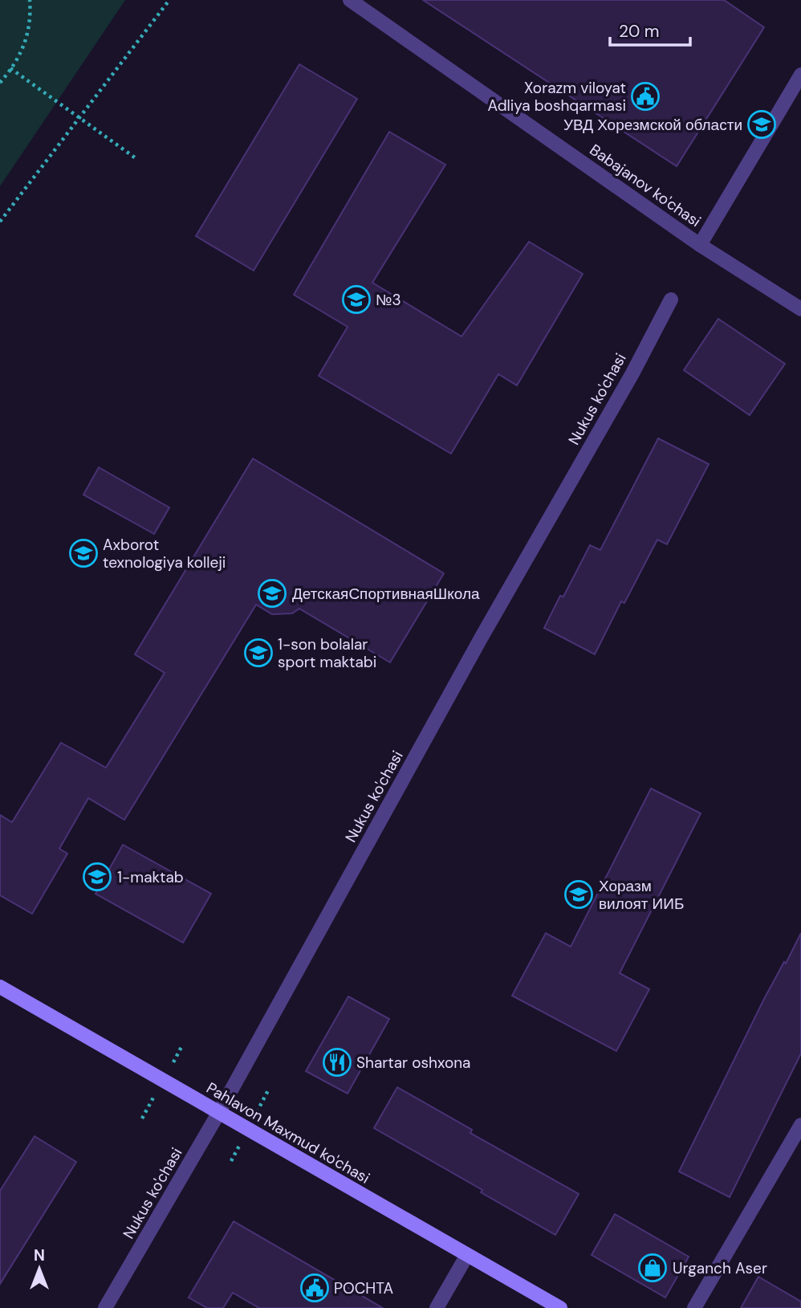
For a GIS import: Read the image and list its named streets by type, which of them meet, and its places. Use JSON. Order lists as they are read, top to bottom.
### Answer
{
  "streets": {
    "main road": ["Pahlavon Maxmud ko'chasi"],
    "street": ["Babajanov ko'chasi", "Nukus ko'chasi"]
  },
  "crossings": [
    ["Nukus ko'chasi", "Pahlavon Maxmud ko'chasi"]
  ],
  "places": {
    "public building": ["Xorazm viloyat Adliya boshqarmasi", "POCHTA"],
    "school or university": [
      "УВД Хорезмской области",
      "№3",
      "Axborot texnologiya kolleji",
      "ДетскаяСпортивнаяШкола",
      "1-son bolalar sport maktabi",
      "1-maktab",
      "Хоразм вилоят ИИБ"
    ],
    "restaurant": ["Shartar oshxona"],
    "shop": ["Urganch Aser"]
  },
  "scale_bar": "20 m",
  "north": "top"
}
